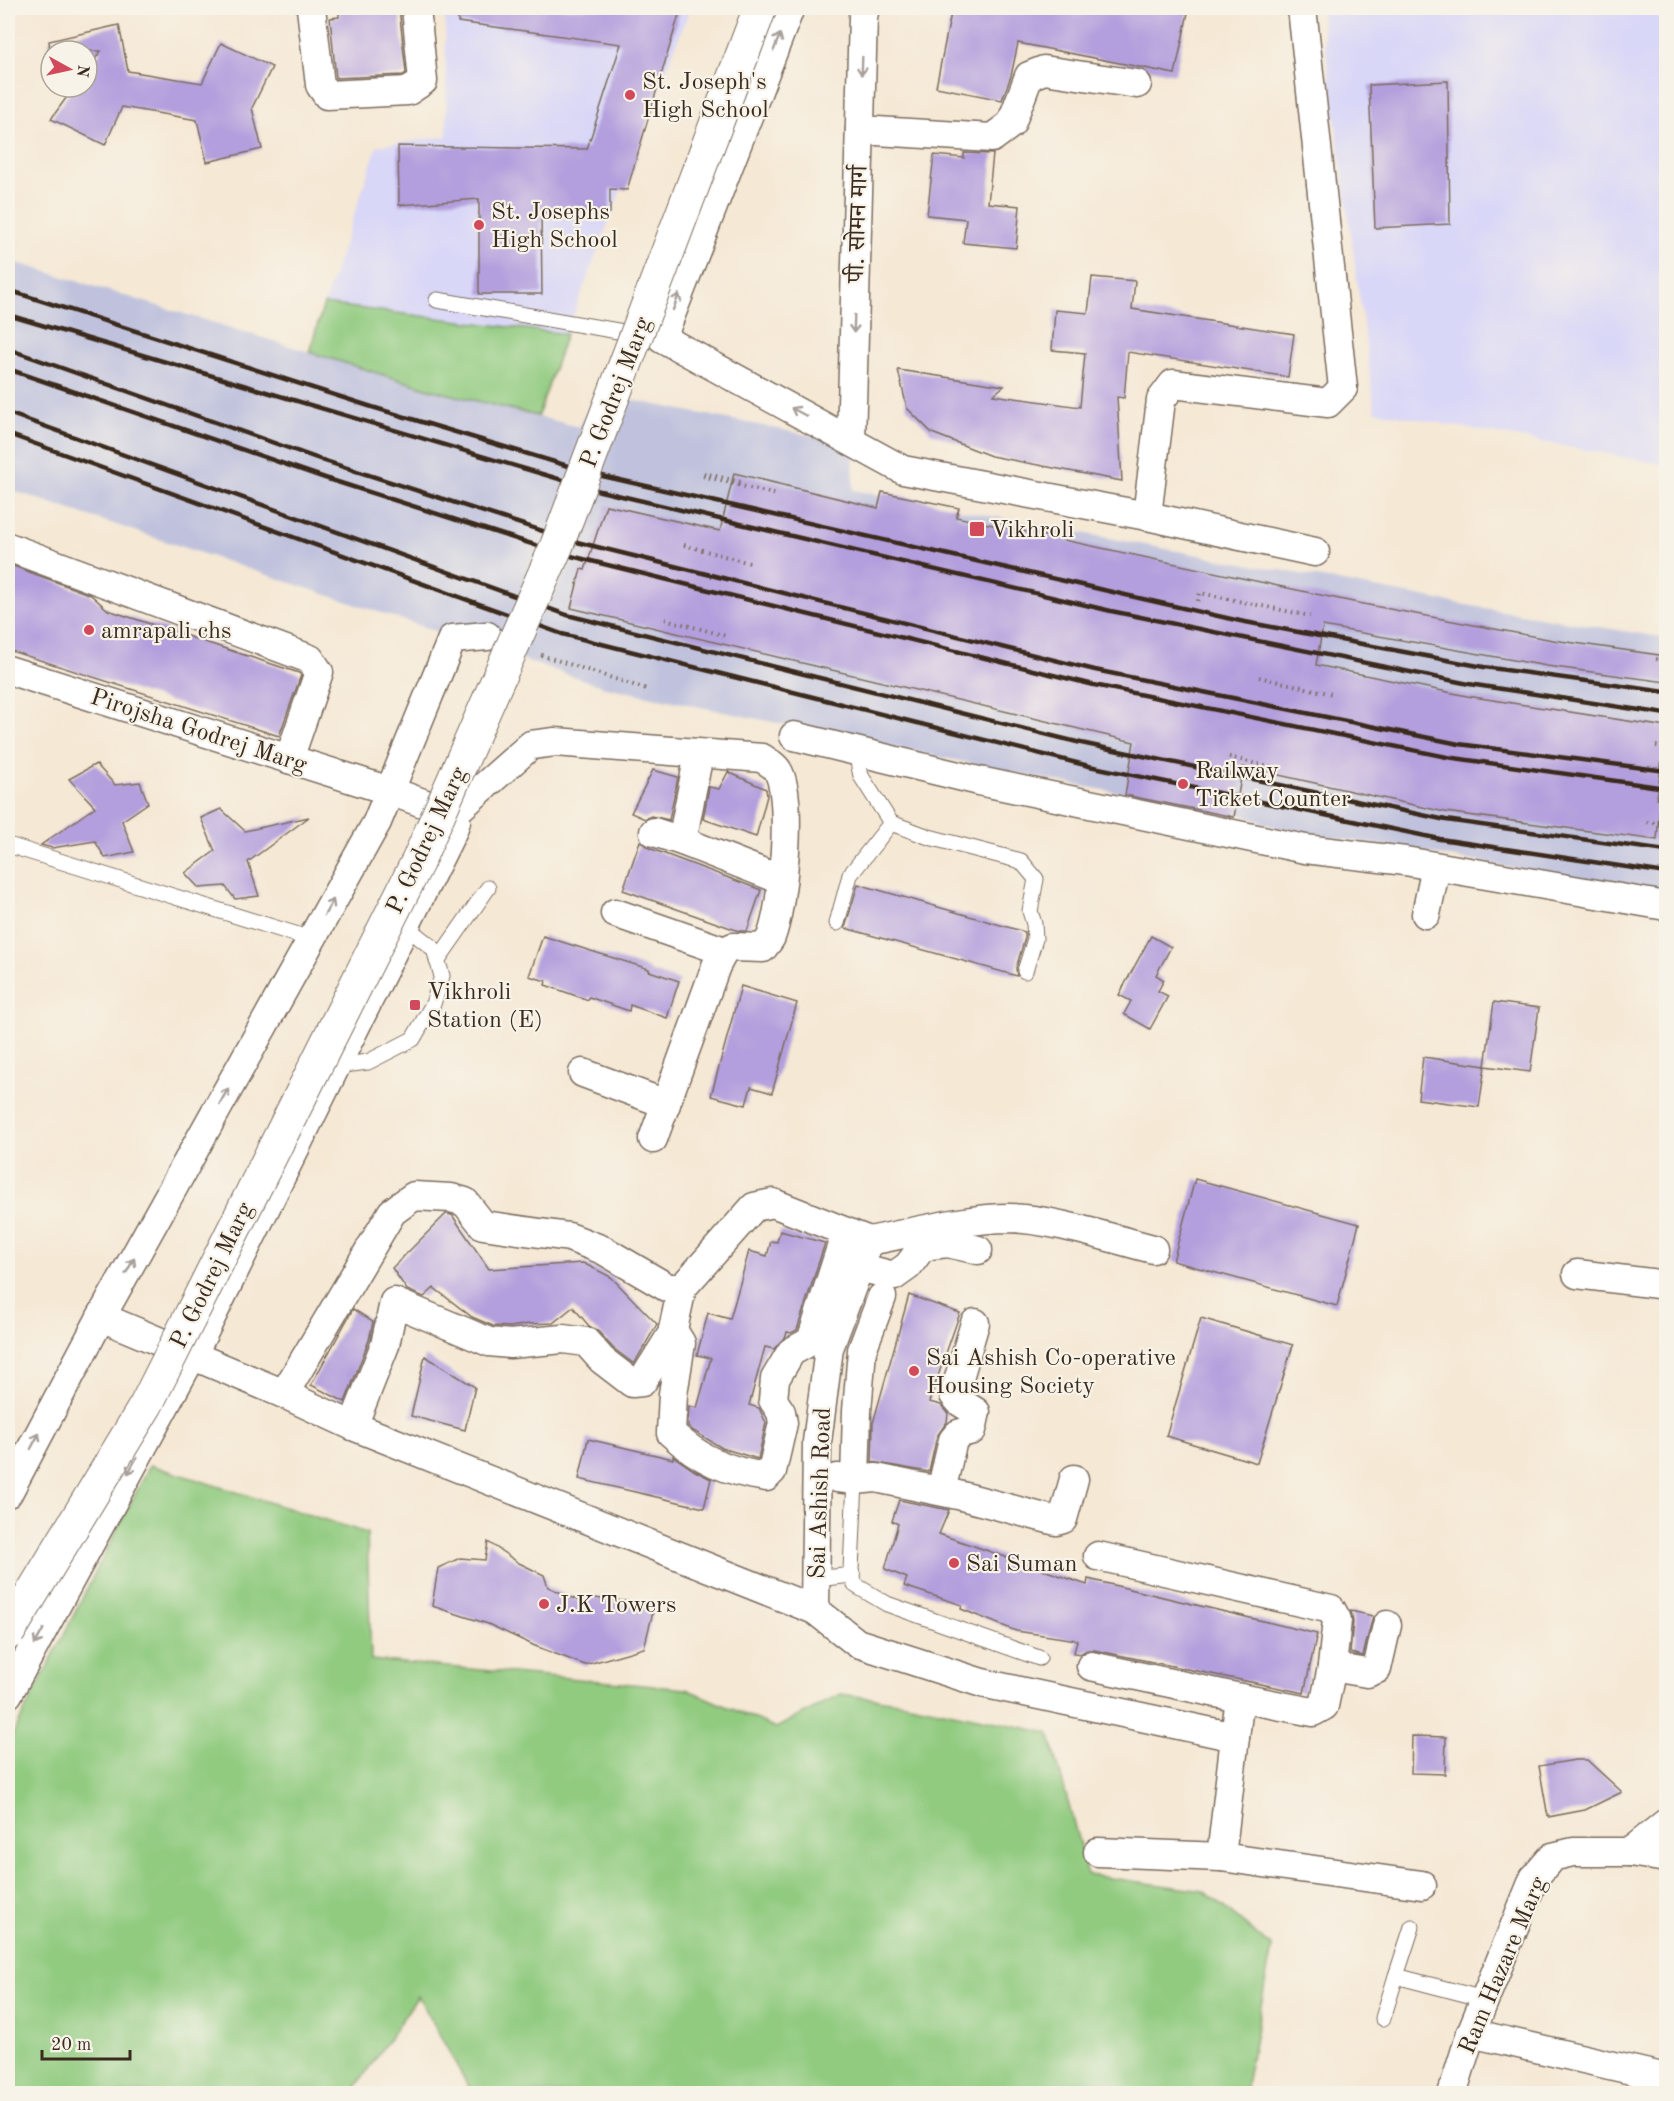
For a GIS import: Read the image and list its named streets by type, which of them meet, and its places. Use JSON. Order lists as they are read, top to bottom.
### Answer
{
  "streets": {
    "street": [
      "पी. सोमन मार्ग",
      "P. Godrej Marg",
      "Pirojsha Godrej Marg",
      "Sai Ashish Road",
      "Ram Hazare Marg"
    ]
  },
  "places": {
    "other": [
      "St. Joseph's High School",
      "St. Josephs High School",
      "amrapali chs",
      "Railway Ticket Counter",
      "Sai Ashish Co-operative Housing Society",
      "Sai Suman",
      "J.K Towers"
    ],
    "transit": ["Vikhroli", "Vikhroli Station (E)"]
  },
  "scale_bar": "20 m",
  "north": "right"
}
